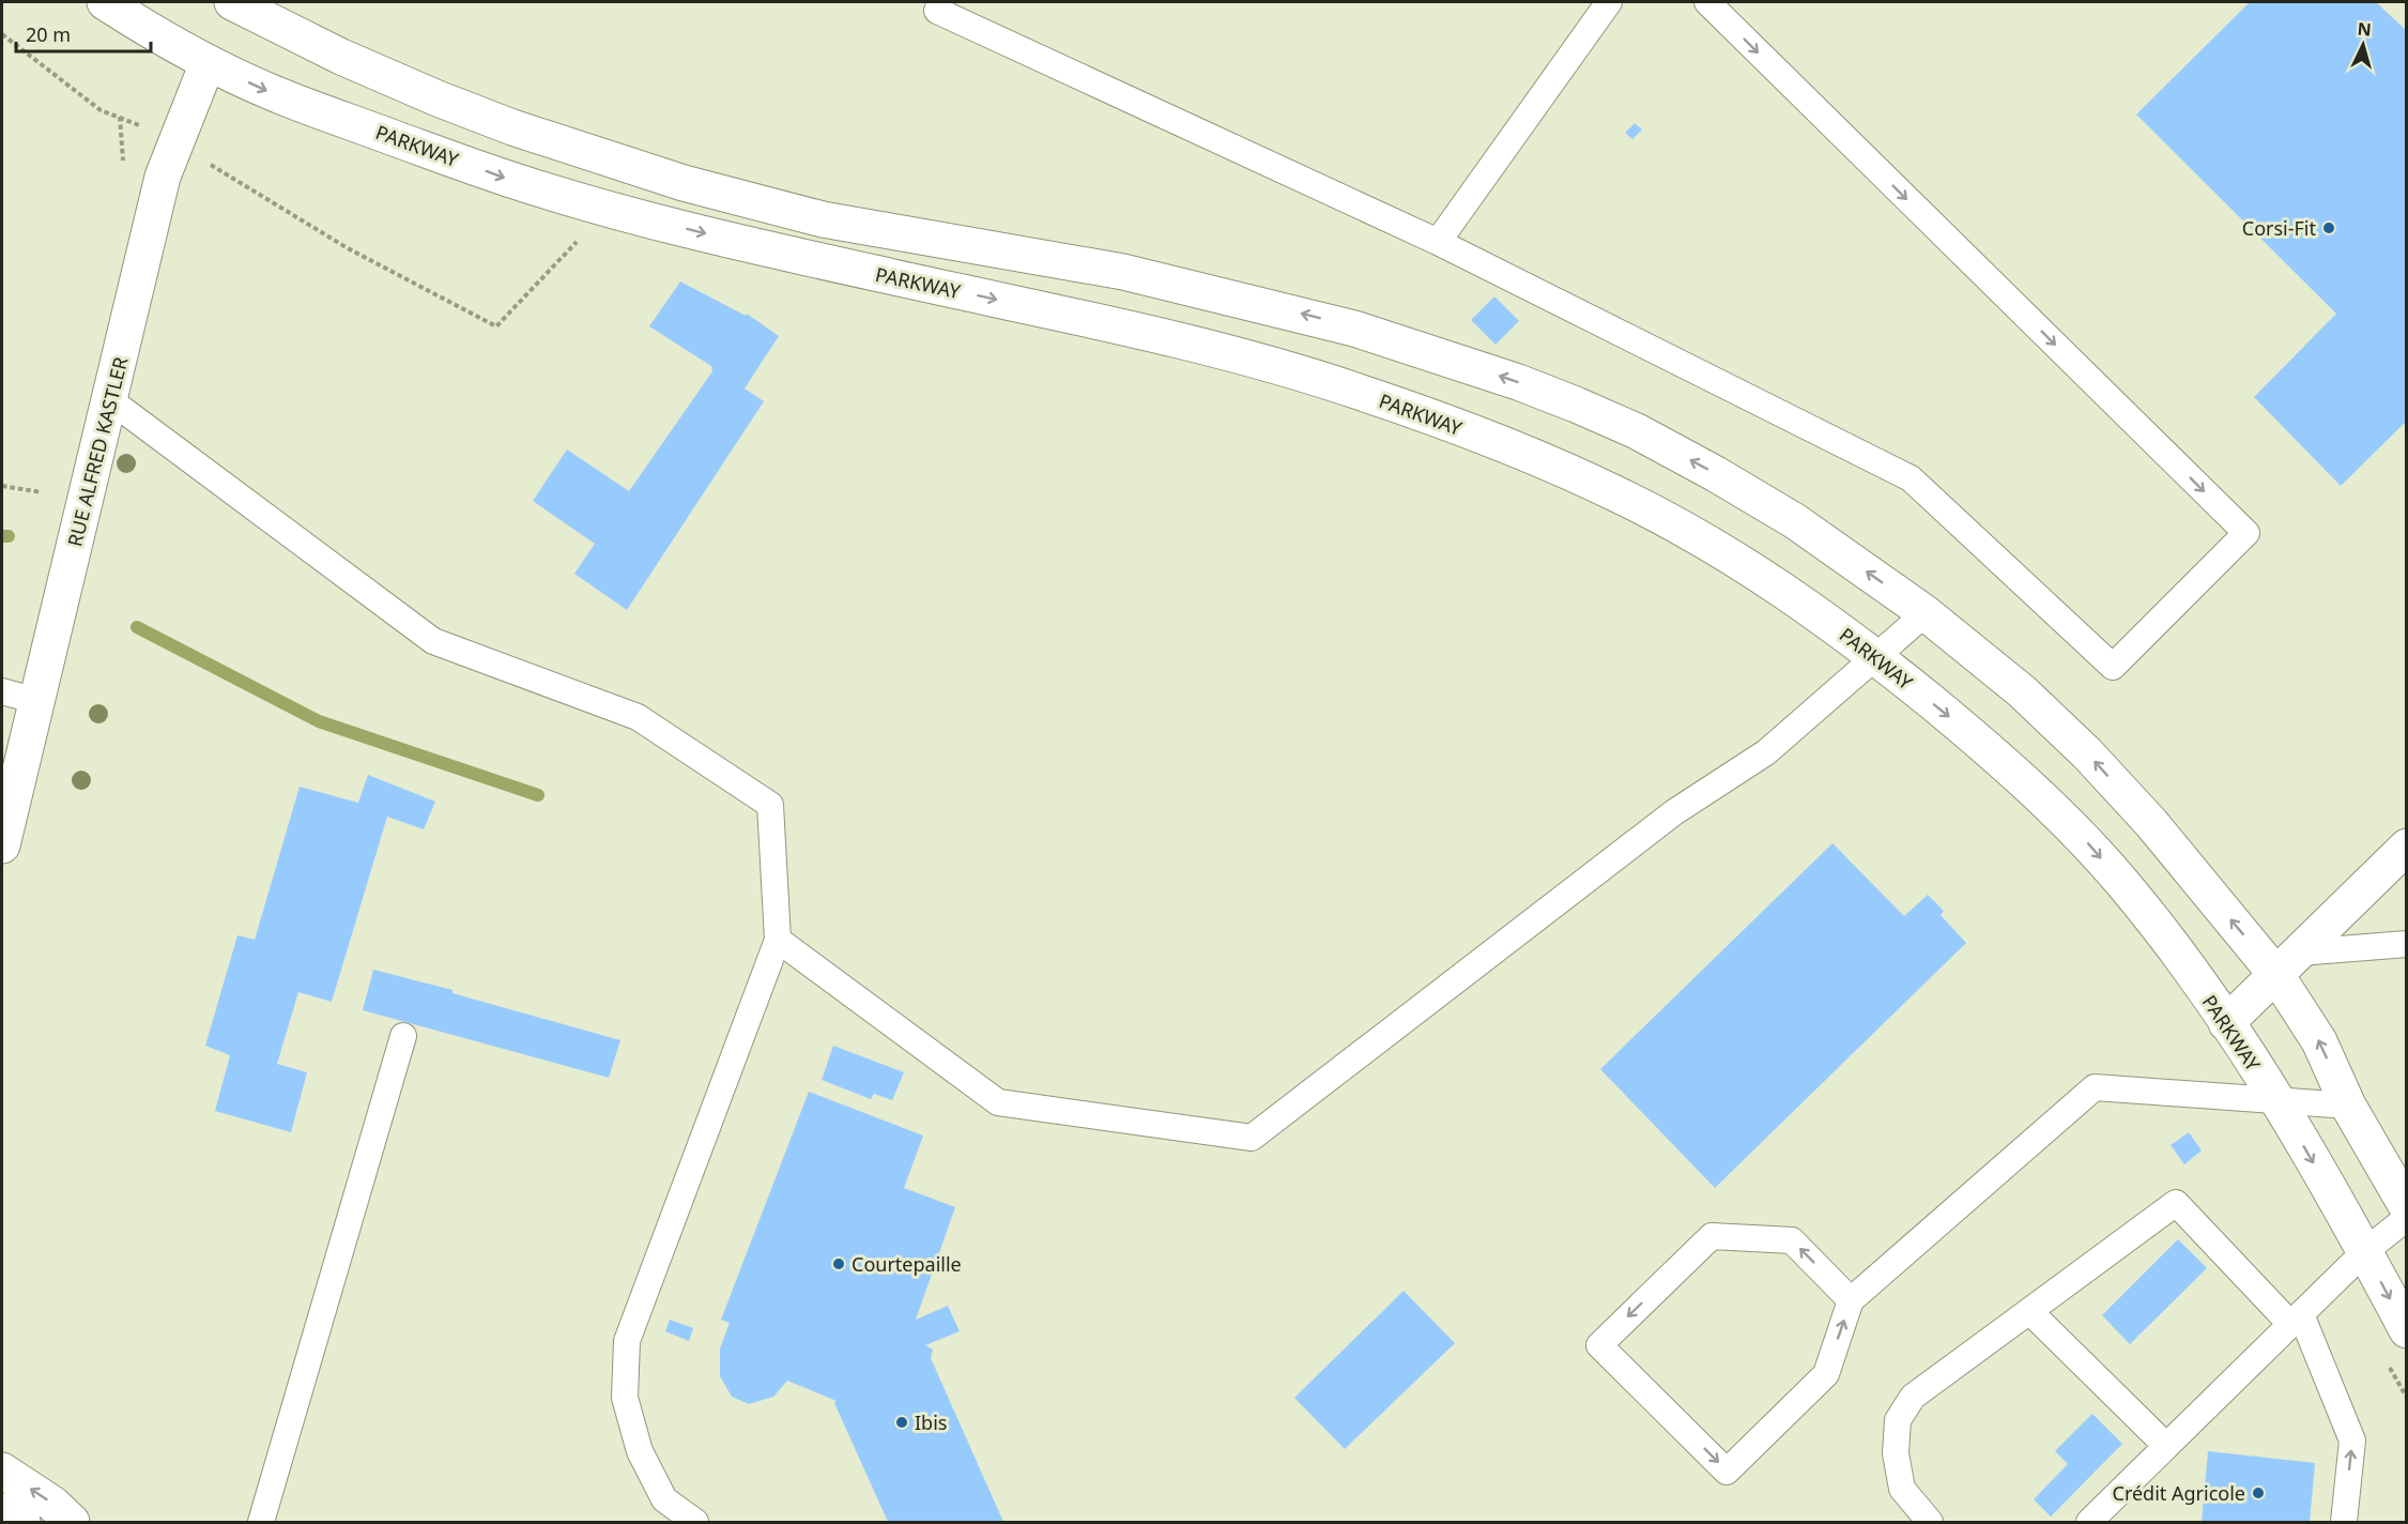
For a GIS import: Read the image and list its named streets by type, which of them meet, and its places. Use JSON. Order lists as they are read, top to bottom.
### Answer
{
  "streets": {
    "street": ["PARKWAY", "RUE ALFRED KASTLER"]
  },
  "crossings": [
    ["PARKWAY", "RUE ALFRED KASTLER"]
  ],
  "places": [
    "Corsi-Fit",
    "Courtepaille",
    "Ibis",
    "Crédit Agricole"
  ],
  "scale_bar": "20 m",
  "north": "top"
}
